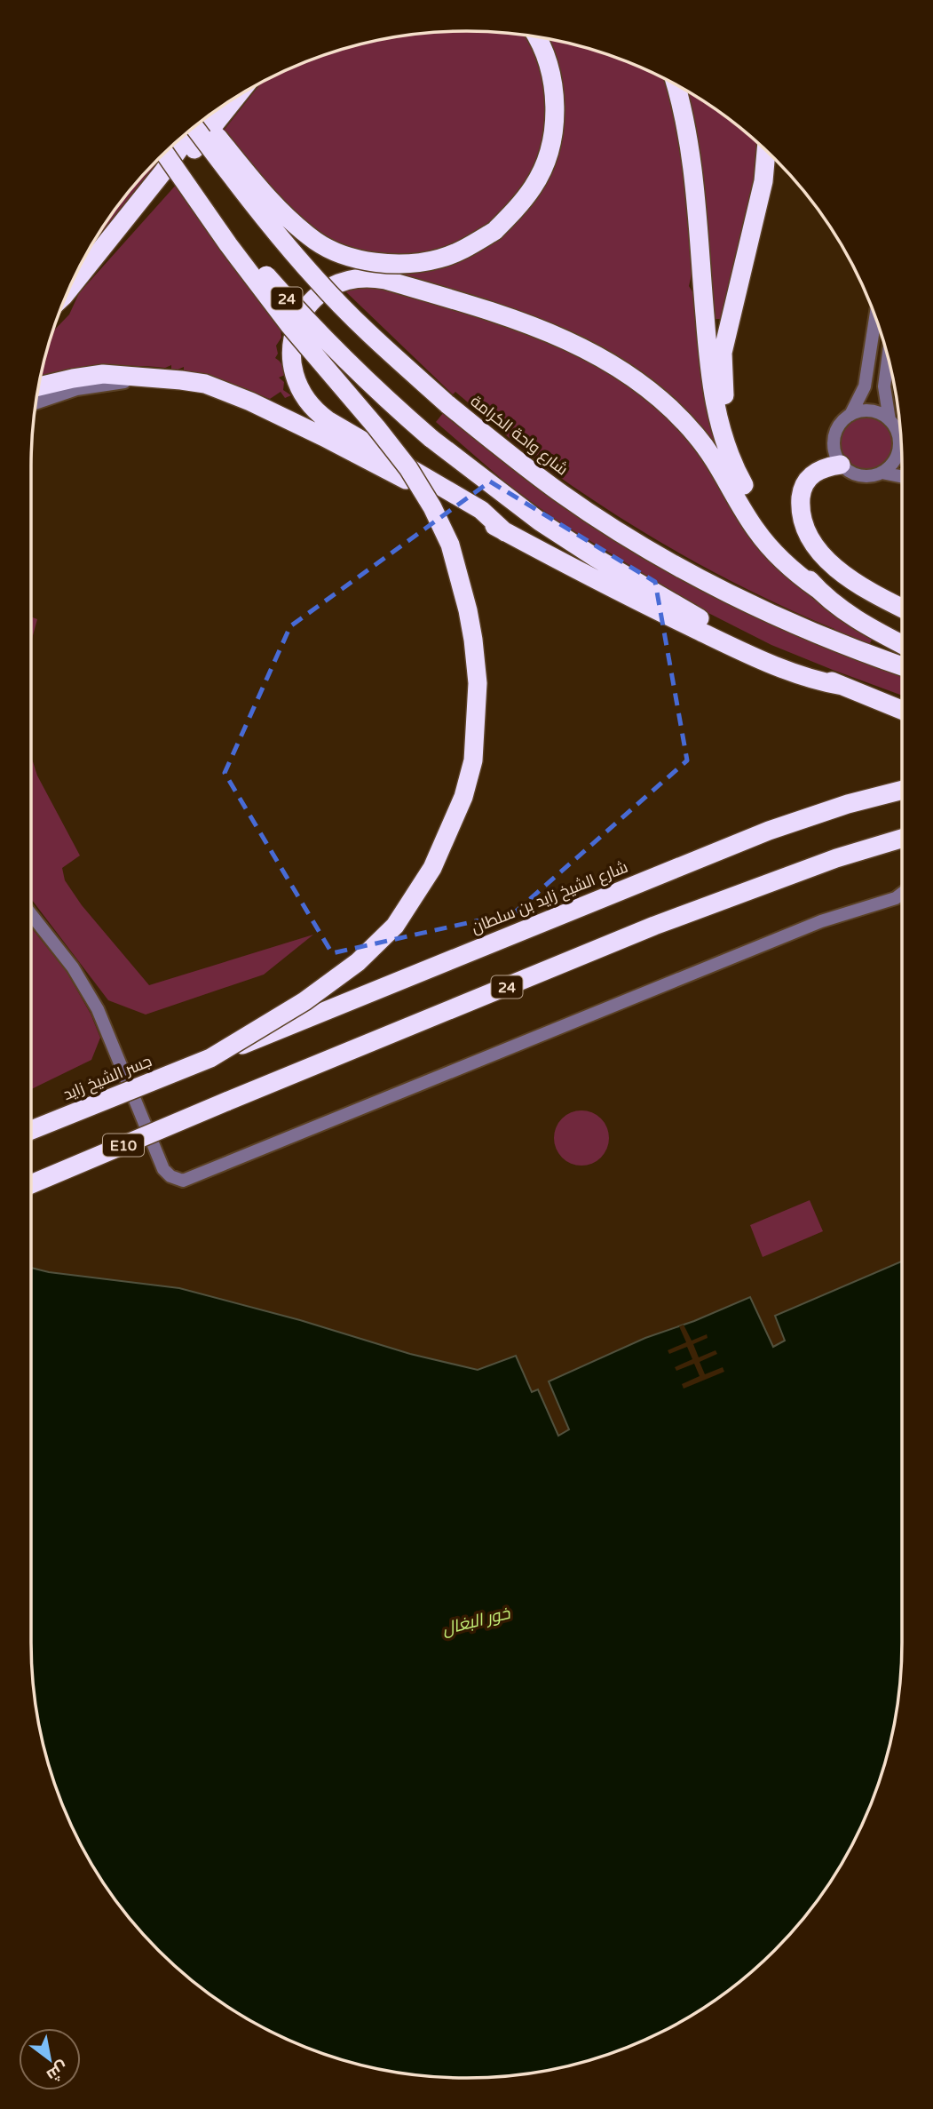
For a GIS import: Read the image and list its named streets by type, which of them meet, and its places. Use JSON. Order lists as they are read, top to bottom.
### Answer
{
  "streets": {
    "highway": [
      "24",
      "شارع واحة الكرامة",
      "شارع الشيخ زايد بن سلطان",
      "جسر الشيخ زايد",
      "E10"
    ]
  },
  "crossings": [
    ["24", "E10"],
    ["شارع الشيخ زايد بن سلطان", "جسر الشيخ زايد"]
  ],
  "water": ["خور البغال"],
  "north": "bottom right"
}
